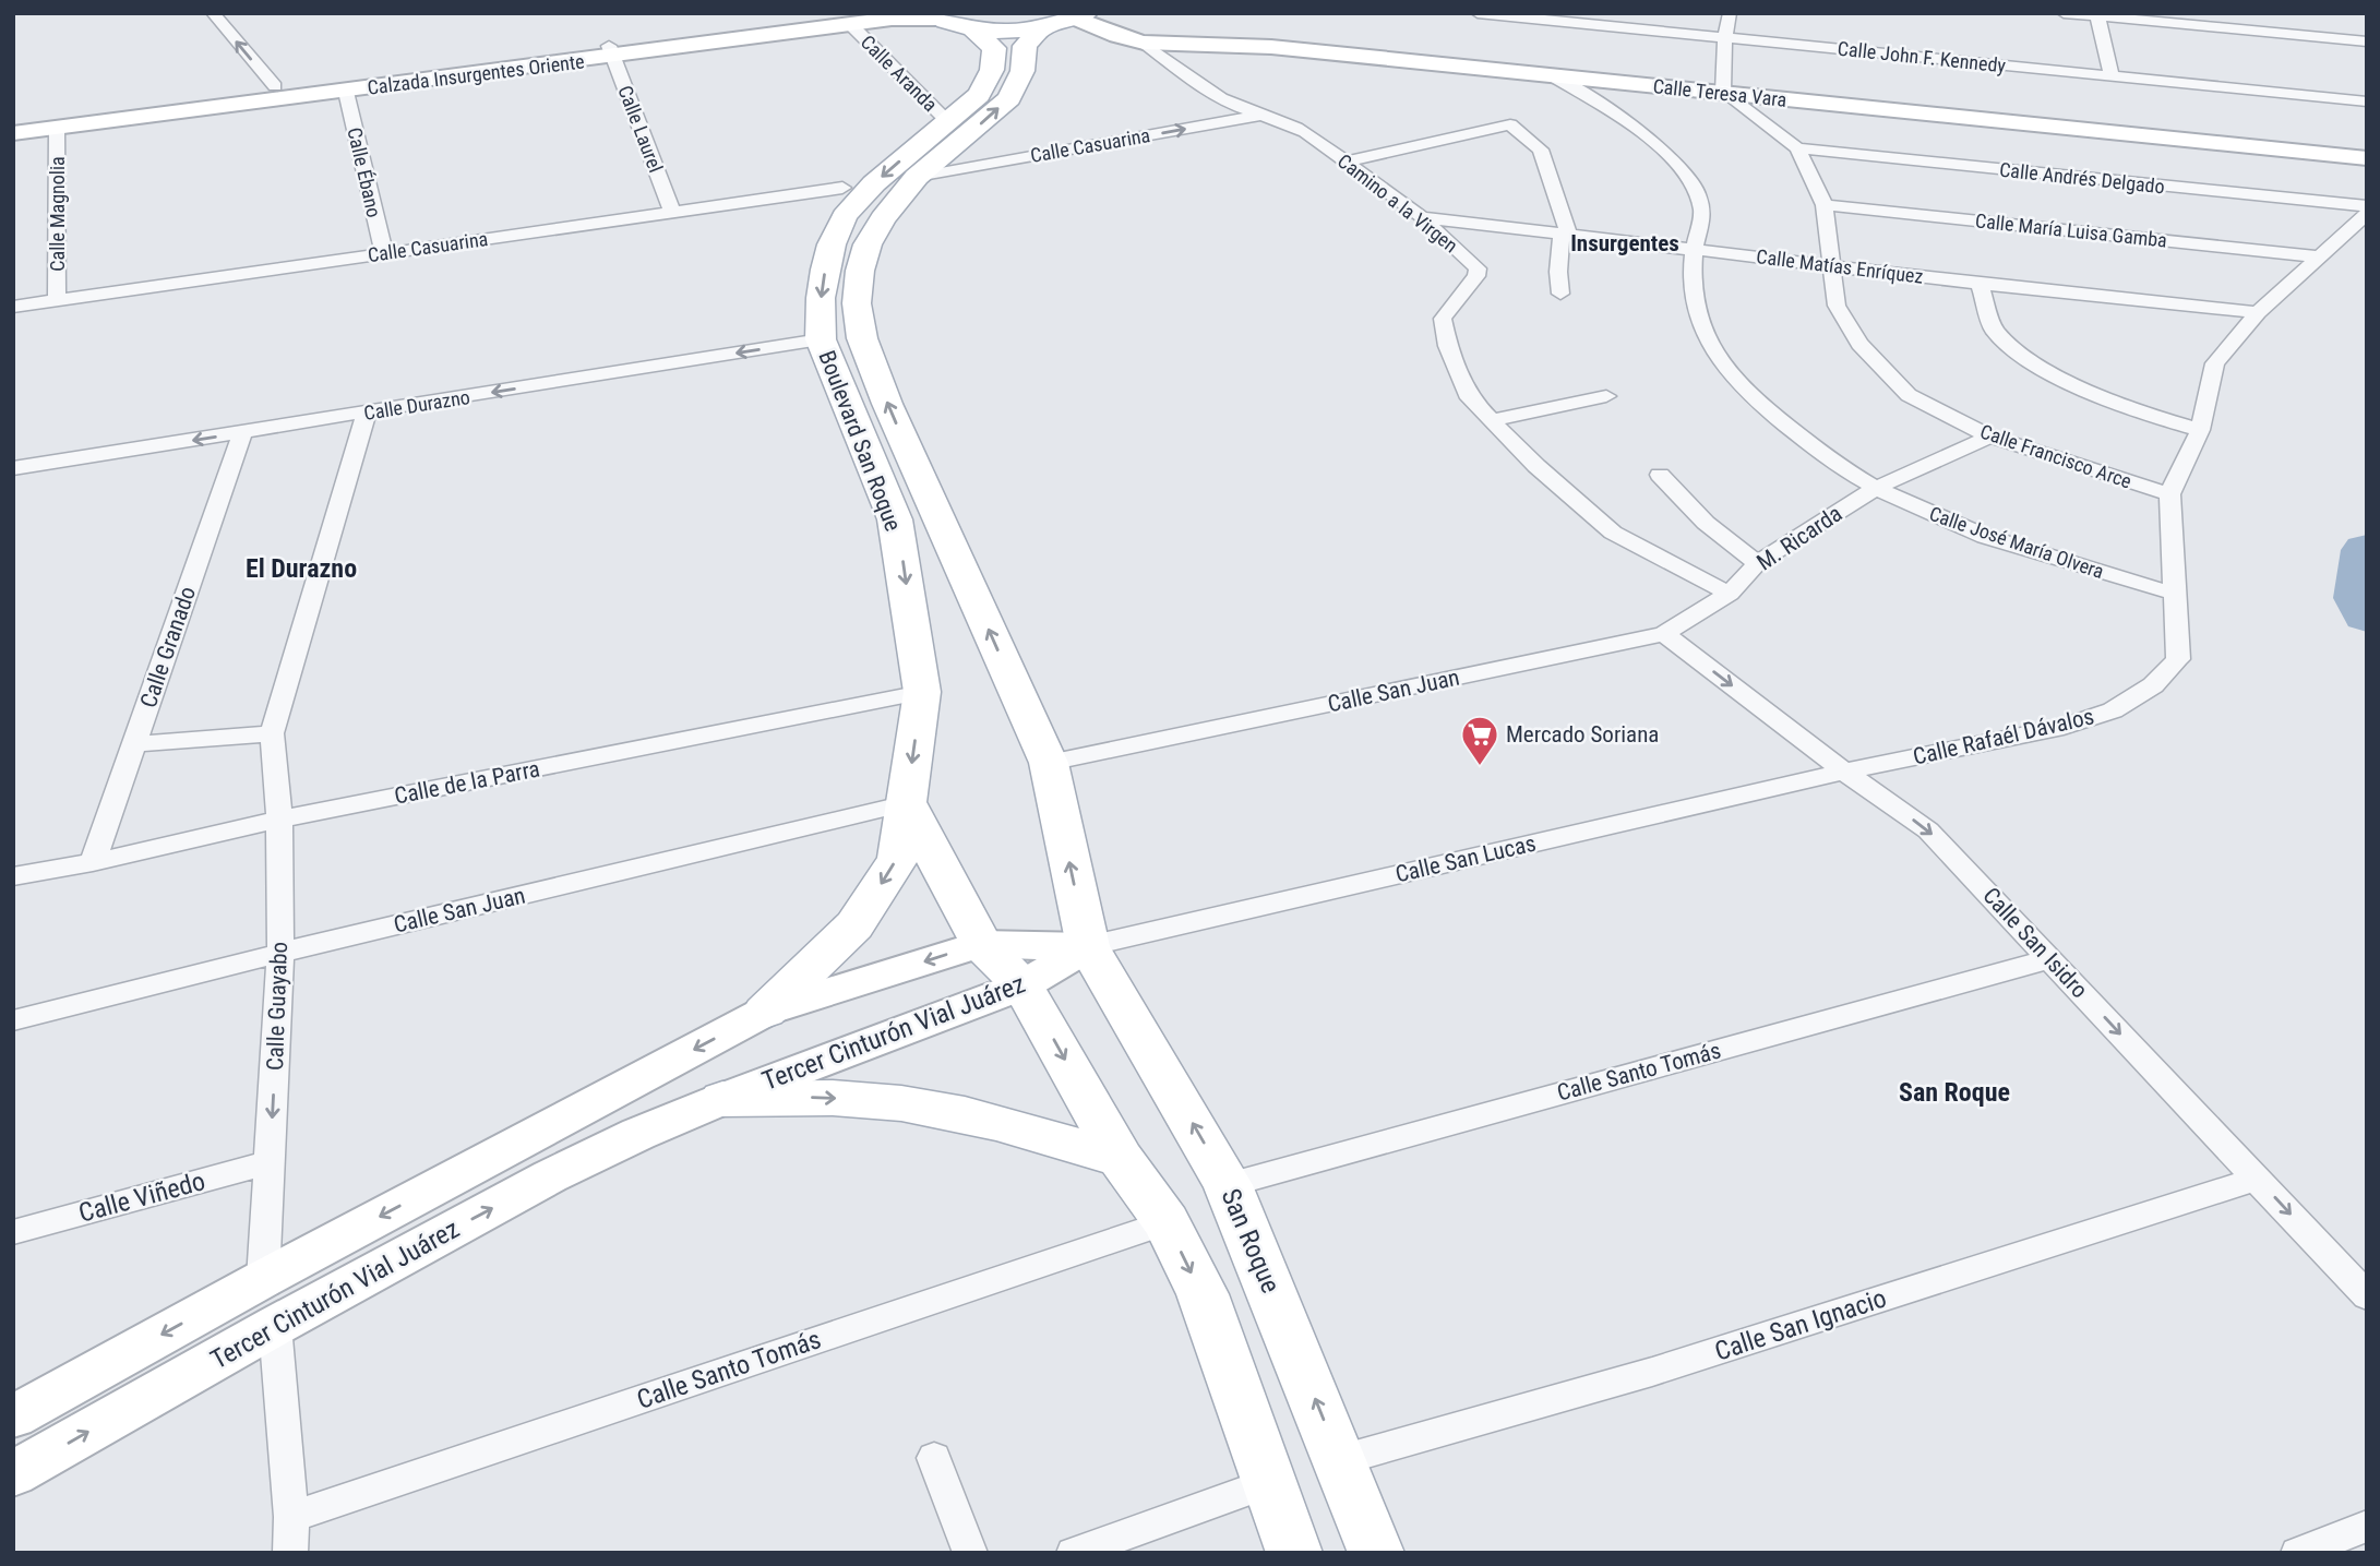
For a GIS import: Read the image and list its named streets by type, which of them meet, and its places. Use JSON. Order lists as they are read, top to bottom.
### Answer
{
  "streets": {
    "main road": [
      "Calzada Insurgentes Oriente",
      "Calle Teresa Vara",
      "Boulevard San Roque",
      "Tercer Cinturón Vial Juárez",
      "San Roque"
    ],
    "street": [
      "Calle John F. Kennedy",
      "Calle Aranda",
      "Calle Laurel",
      "Calle Casuarina",
      "Calle Ébano",
      "Calle Andrés Delgado",
      "Camino a la Virgen",
      "Calle Magnolia",
      "Calle María Luisa Gamba",
      "Calle Matías Enríquez",
      "Calle Durazno",
      "Calle Francisco Arce",
      "M. Ricarda",
      "Calle José María Olvera",
      "Calle Granado",
      "Calle San Juan",
      "Calle Rafaél Dávalos",
      "Calle de la Parra",
      "Calle San Lucas",
      "Calle San Isidro",
      "Calle Guayabo",
      "Calle Santo Tomás",
      "Calle Viñedo",
      "Calle San Ignacio"
    ]
  },
  "crossings": [
    ["Calle Aranda", "Calzada Insurgentes Oriente"],
    ["Calle Aranda", "Boulevard San Roque"],
    ["Calzada Insurgentes Oriente", "Calle Laurel"],
    ["Calzada Insurgentes Oriente", "Calle Ébano"],
    ["Calzada Insurgentes Oriente", "Calle Magnolia"],
    ["Calle Teresa Vara", "Camino a la Virgen"],
    ["Calle Teresa Vara", "Calle Francisco Arce"],
    ["Calle Teresa Vara", "Calle José María Olvera"],
    ["Calle Laurel", "Calle Casuarina"],
    ["Calle Casuarina", "Calle Ébano"],
    ["Calle Casuarina", "Camino a la Virgen"],
    ["Calle Casuarina", "Calle Magnolia"],
    ["Calle Casuarina", "Boulevard San Roque"],
    ["Calle Andrés Delgado", "Calle Francisco Arce"],
    ["Camino a la Virgen", "Calle Matías Enríquez"],
    ["Camino a la Virgen", "M. Ricarda"],
    ["Camino a la Virgen", "Calle San Juan"],
    ["Calle María Luisa Gamba", "Calle Francisco Arce"],
    ["Calle María Luisa Gamba", "Calle Rafaél Dávalos"],
    ["Calle Matías Enríquez", "Calle Francisco Arce"],
    ["Calle Matías Enríquez", "Calle José María Olvera"],
    ["Calle Matías Enríquez", "Calle Rafaél Dávalos"],
    ["Calle Durazno", "Boulevard San Roque"],
    ["Calle Durazno", "Calle Granado"],
    ["Calle Durazno", "Calle Guayabo"],
    ["Boulevard San Roque", "Calle San Juan"],
    ["Boulevard San Roque", "Calle de la Parra"],
    ["Boulevard San Roque", "Calle San Lucas"],
    ["Boulevard San Roque", "Tercer Cinturón Vial Juárez"],
    ["Boulevard San Roque", "San Roque"],
    ["Calle Francisco Arce", "M. Ricarda"],
    ["Calle Francisco Arce", "Calle Rafaél Dávalos"],
    ["M. Ricarda", "Calle José María Olvera"],
    ["M. Ricarda", "Calle San Juan"],
    ["Calle José María Olvera", "Calle Rafaél Dávalos"],
    ["Calle Granado", "Calle de la Parra"],
    ["Calle San Juan", "Calle San Isidro"],
    ["Calle San Juan", "Calle Guayabo"],
    ["Calle Rafaél Dávalos", "Calle San Lucas"],
    ["Calle Rafaél Dávalos", "Calle San Isidro"],
    ["Calle de la Parra", "Calle Guayabo"],
    ["Calle San Lucas", "Calle San Isidro"],
    ["Calle San Lucas", "Tercer Cinturón Vial Juárez"],
    ["Calle San Lucas", "San Roque"],
    ["Calle San Isidro", "Calle Santo Tomás"],
    ["Calle San Isidro", "Calle San Ignacio"],
    ["Calle Guayabo", "Tercer Cinturón Vial Juárez"],
    ["Calle Guayabo", "Calle Viñedo"],
    ["Tercer Cinturón Vial Juárez", "San Roque"],
    ["Calle Santo Tomás", "San Roque"],
    ["San Roque", "Calle San Ignacio"]
  ],
  "one_way": ["Calle Durazno", "Calle San Isidro"],
  "districts": ["Insurgentes", "El Durazno", "San Roque"],
  "places": {
    "supermarket": ["Mercado Soriana"]
  }
}
